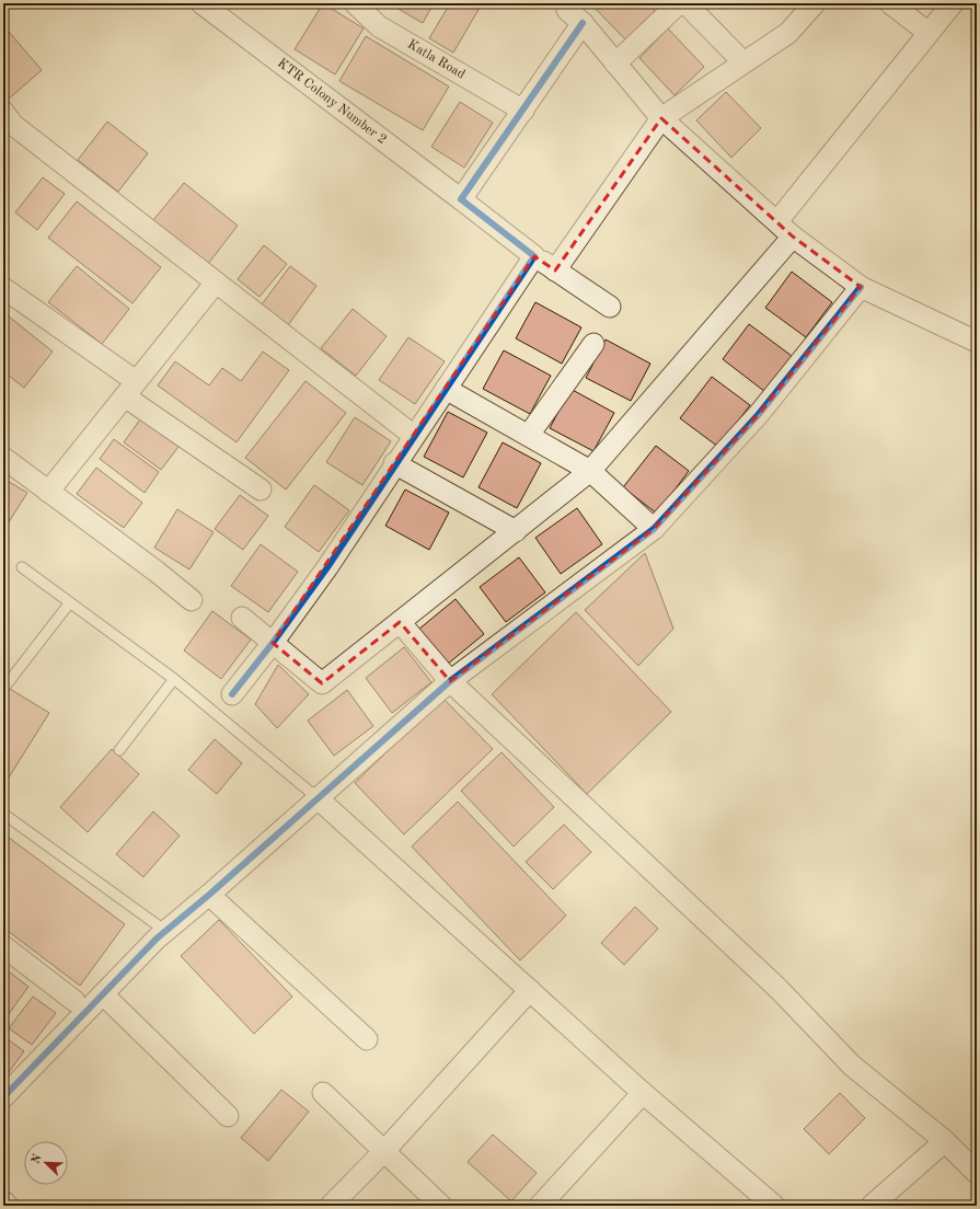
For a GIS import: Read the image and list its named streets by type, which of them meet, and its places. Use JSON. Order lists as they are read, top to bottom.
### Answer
{
  "streets": {
    "street": ["Katla Road", "KTR Colony Number 2"]
  },
  "north": "top left"
}
